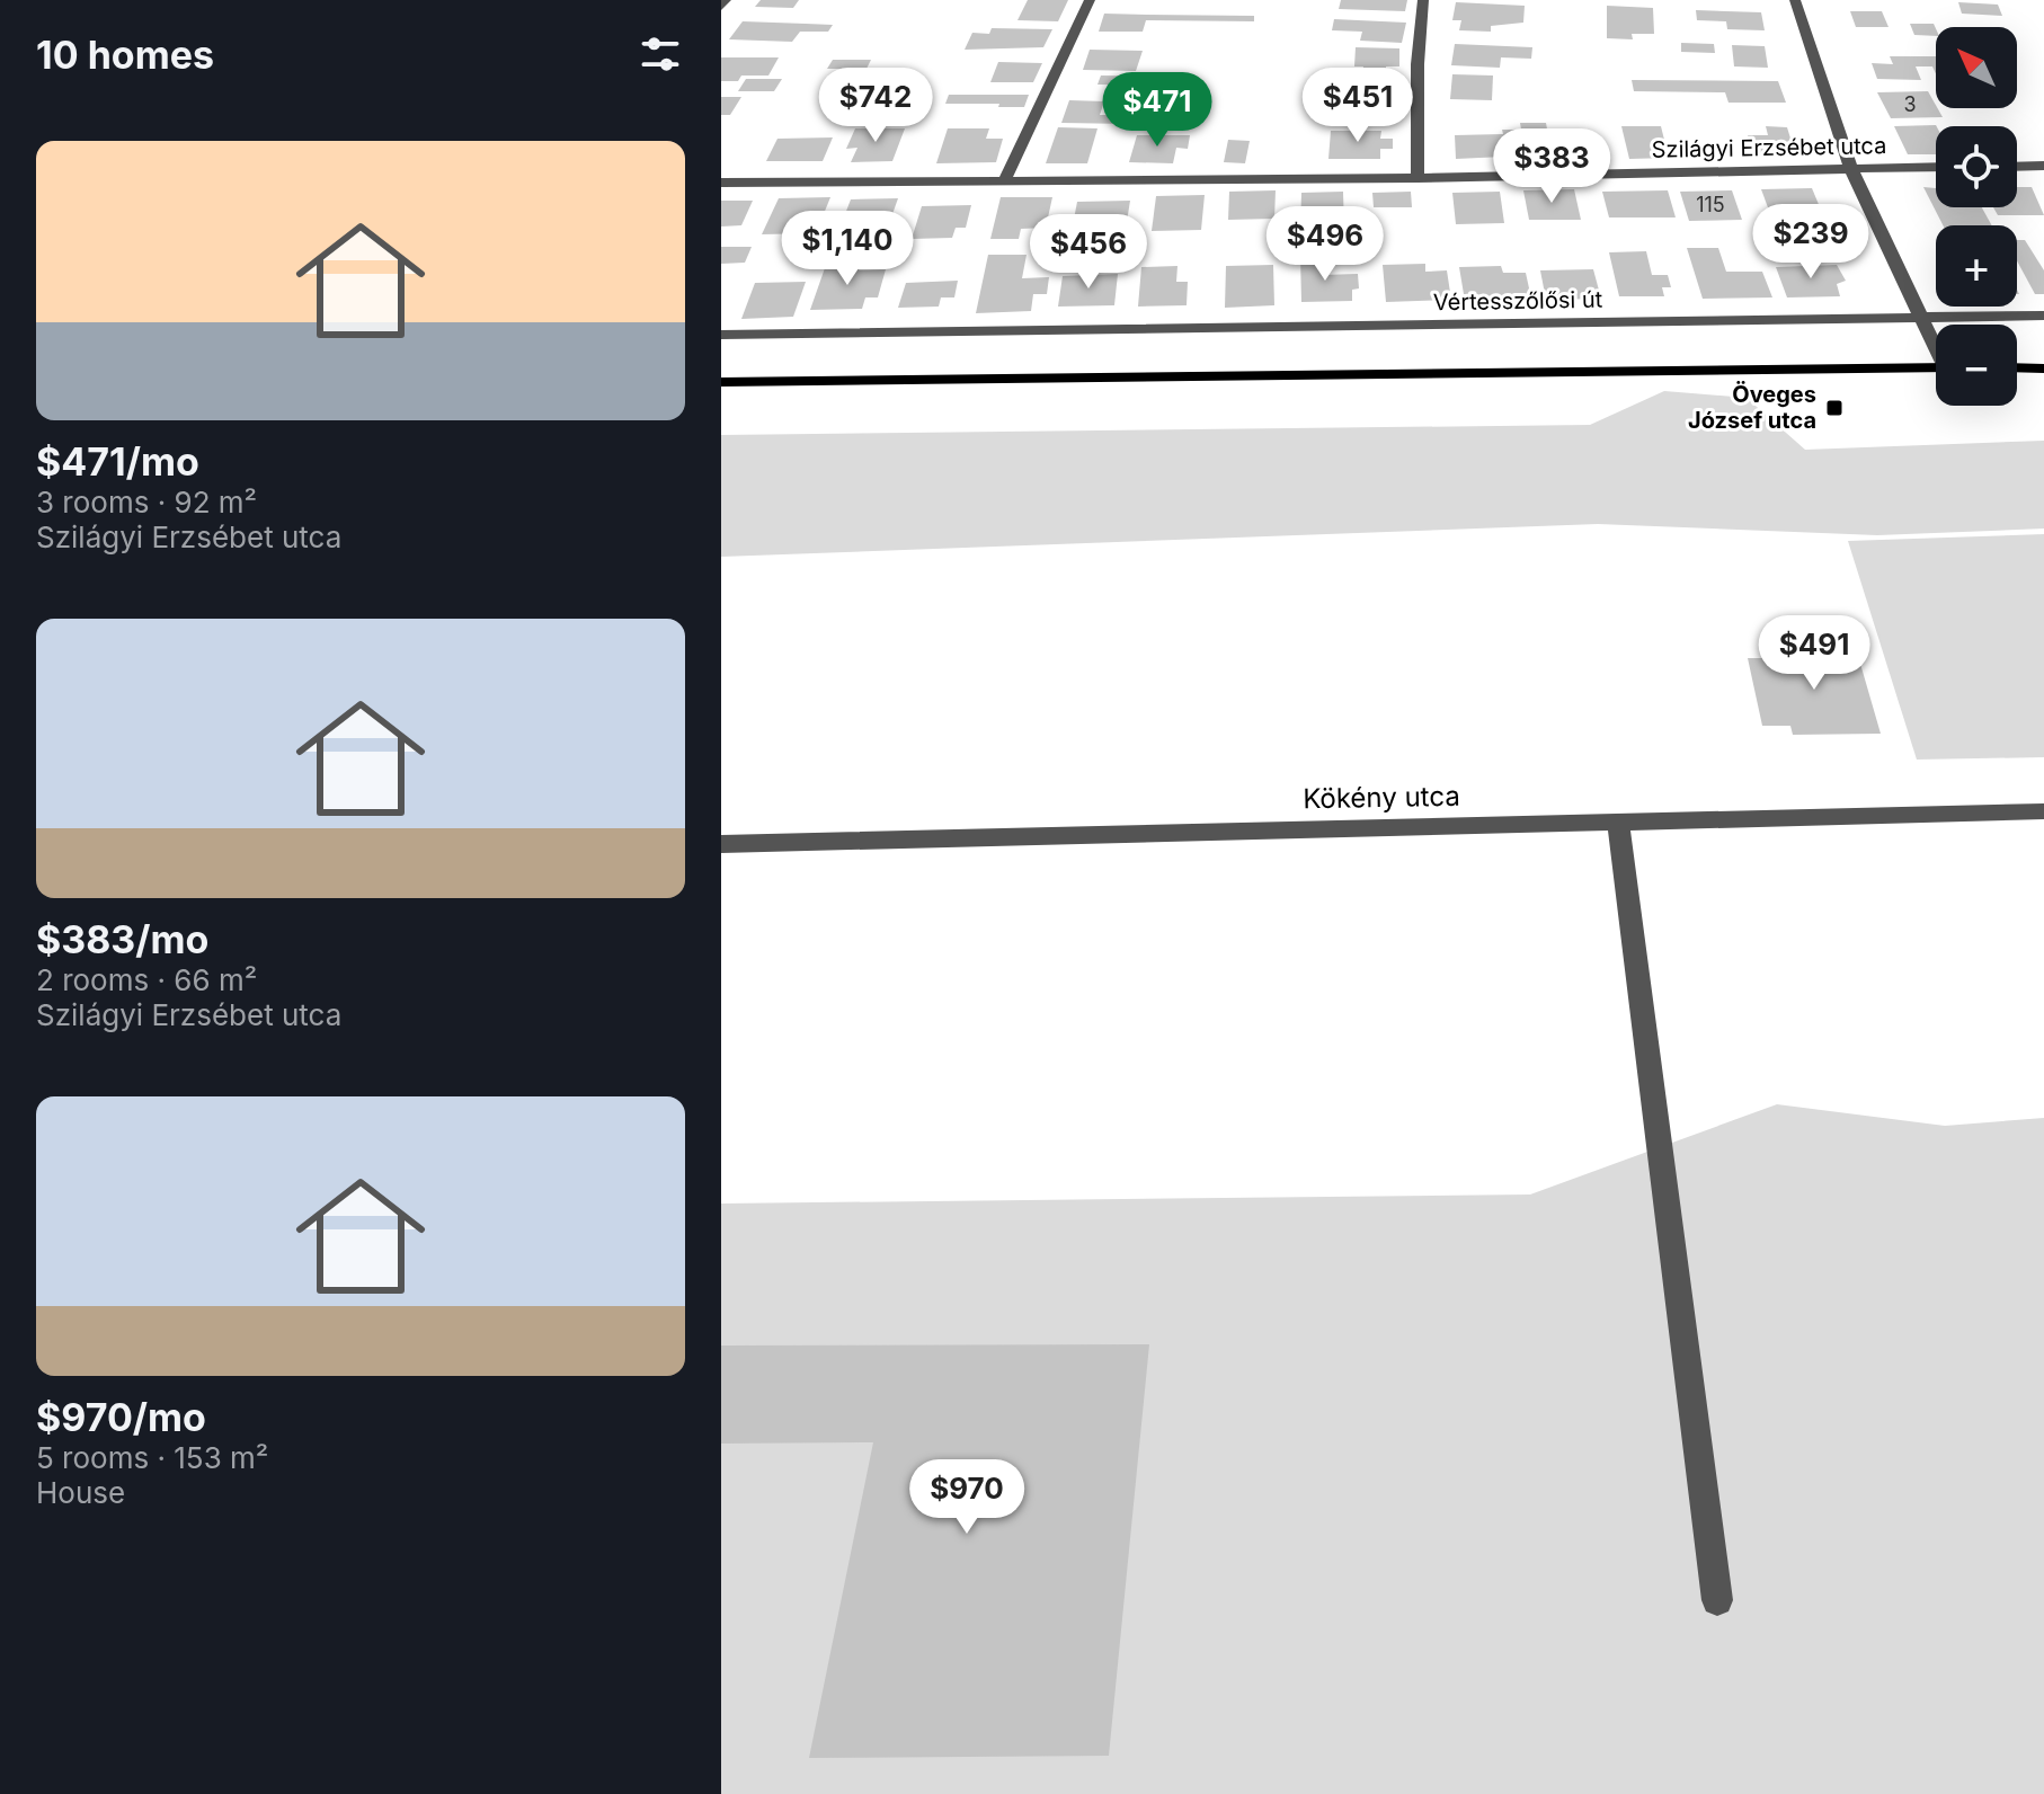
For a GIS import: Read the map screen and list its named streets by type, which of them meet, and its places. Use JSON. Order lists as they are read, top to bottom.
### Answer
{
  "streets": {
    "street": ["Szilágyi Erzsébet utca", "Vértesszőlősi út", "Kökény utca"]
  },
  "places": {
    "transit": ["Öveges József utca"]
  },
  "house_numbers": ["3", "115"],
  "north": "top left",
  "page": {
    "heading": "10 homes",
    "map_buttons": ["+", "−"],
    "price": [
      "$742",
      "$451",
      "$471",
      "$383",
      "$239",
      "$496",
      "$1,140",
      "$456",
      "$491",
      "$970"
    ],
    "list": [
      {
        "name": "$471/mo",
        "note": "3 rooms · 92 m² · Szilágyi Erzsébet utca"
      },
      {
        "name": "$383/mo",
        "note": "2 rooms · 66 m² · Szilágyi Erzsébet utca"
      },
      {
        "name": "$970/mo",
        "note": "5 rooms · 153 m² · House"
      }
    ]
  }
}
